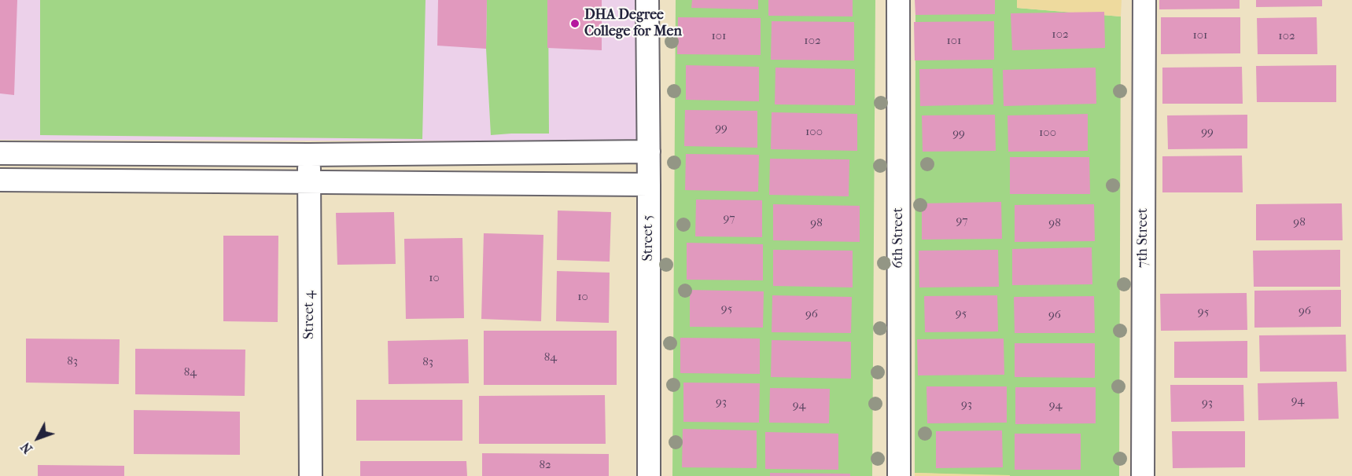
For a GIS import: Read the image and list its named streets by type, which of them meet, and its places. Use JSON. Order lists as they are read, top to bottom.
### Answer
{
  "streets": {
    "street": [
      "Street 5",
      "6th Street",
      "7th Street",
      "Street 4"
    ]
  },
  "places": ["DHA Degree College for Men"],
  "house_numbers": [
    "102",
    "101",
    "101",
    "102",
    "102",
    "101",
    "99",
    "100",
    "99",
    "100",
    "99",
    "97",
    "97",
    "98",
    "98",
    "98",
    "10",
    "10",
    "95",
    "96",
    "95",
    "95",
    "96",
    "96",
    "84",
    "83",
    "83",
    "84",
    "94",
    "93",
    "93",
    "93",
    "94",
    "94",
    "82"
  ],
  "north": "bottom left"
}
